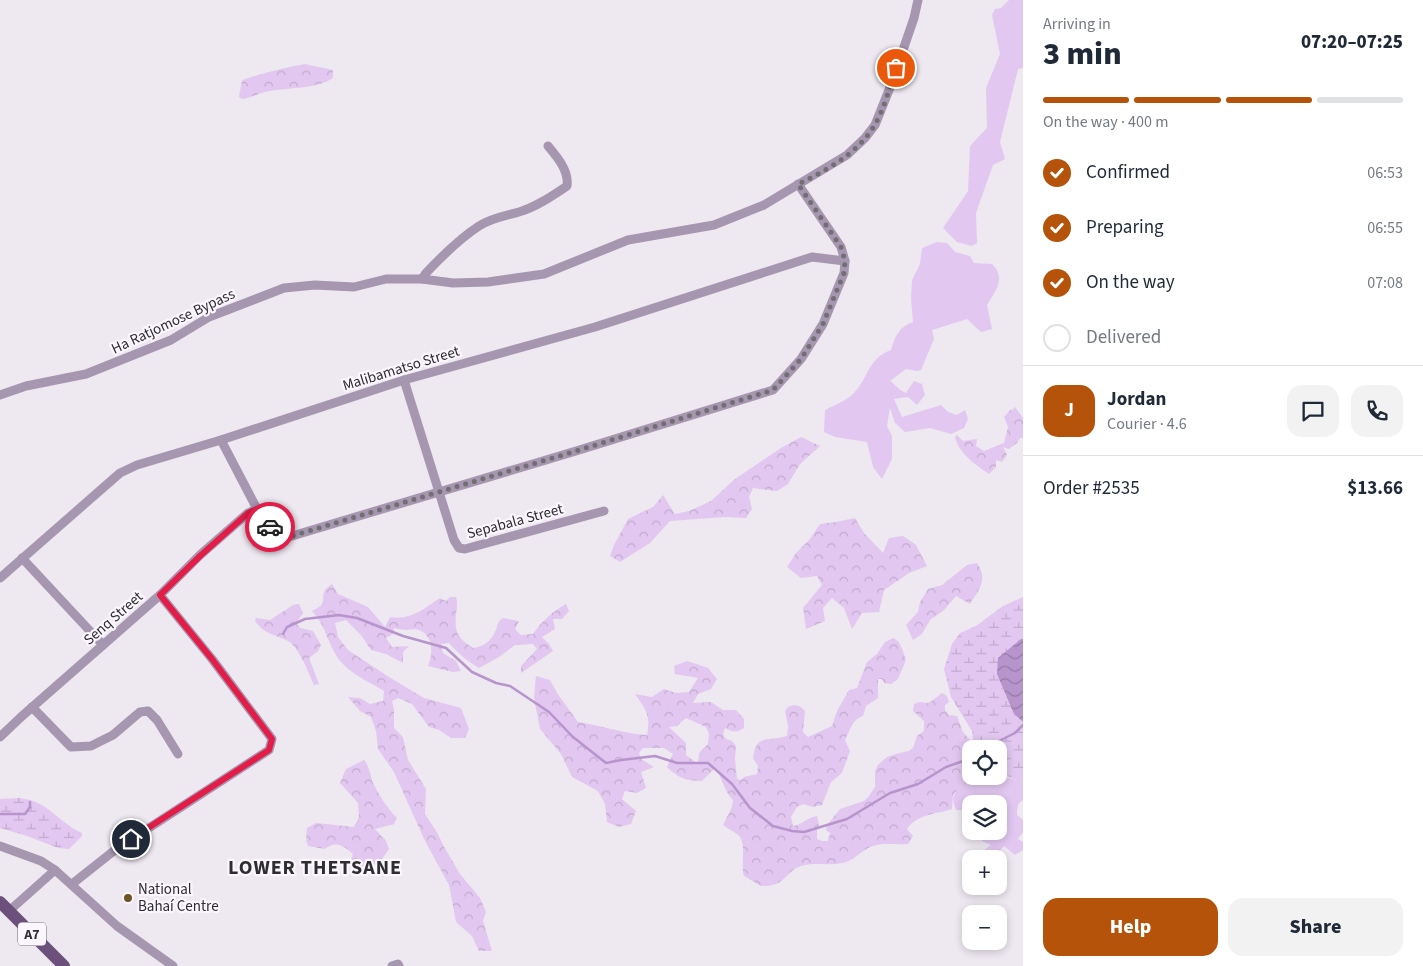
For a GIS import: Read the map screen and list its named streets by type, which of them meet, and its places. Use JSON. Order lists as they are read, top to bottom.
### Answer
{
  "streets": {
    "main road": ["A7"],
    "street": [
      "Ha Ratjomose Bypass",
      "Malibamatso Street",
      "Sepabala Street",
      "Senq Street"
    ]
  },
  "crossings": [
    ["Malibamatso Street", "Sepabala Street"]
  ],
  "districts": ["LOWER THETSANE"],
  "places": ["National Bahaí Centre"],
  "page": {
    "heading": ["3 min", "Arriving in", "07:20–07:25"],
    "panel": [
      "Jordan",
      "Courier · 4.6",
      "Order #2535",
      "$13.66"
    ],
    "bar": "On the way · 400 m",
    "list": [
      ["Confirmed", "06:53"],
      ["Preparing", "06:55"],
      ["On the way", "07:08"],
      "Delivered"
    ],
    "round": "J",
    "map_buttons": ["+", "−"],
    "buttons": ["Help", "Share"]
  }
}
